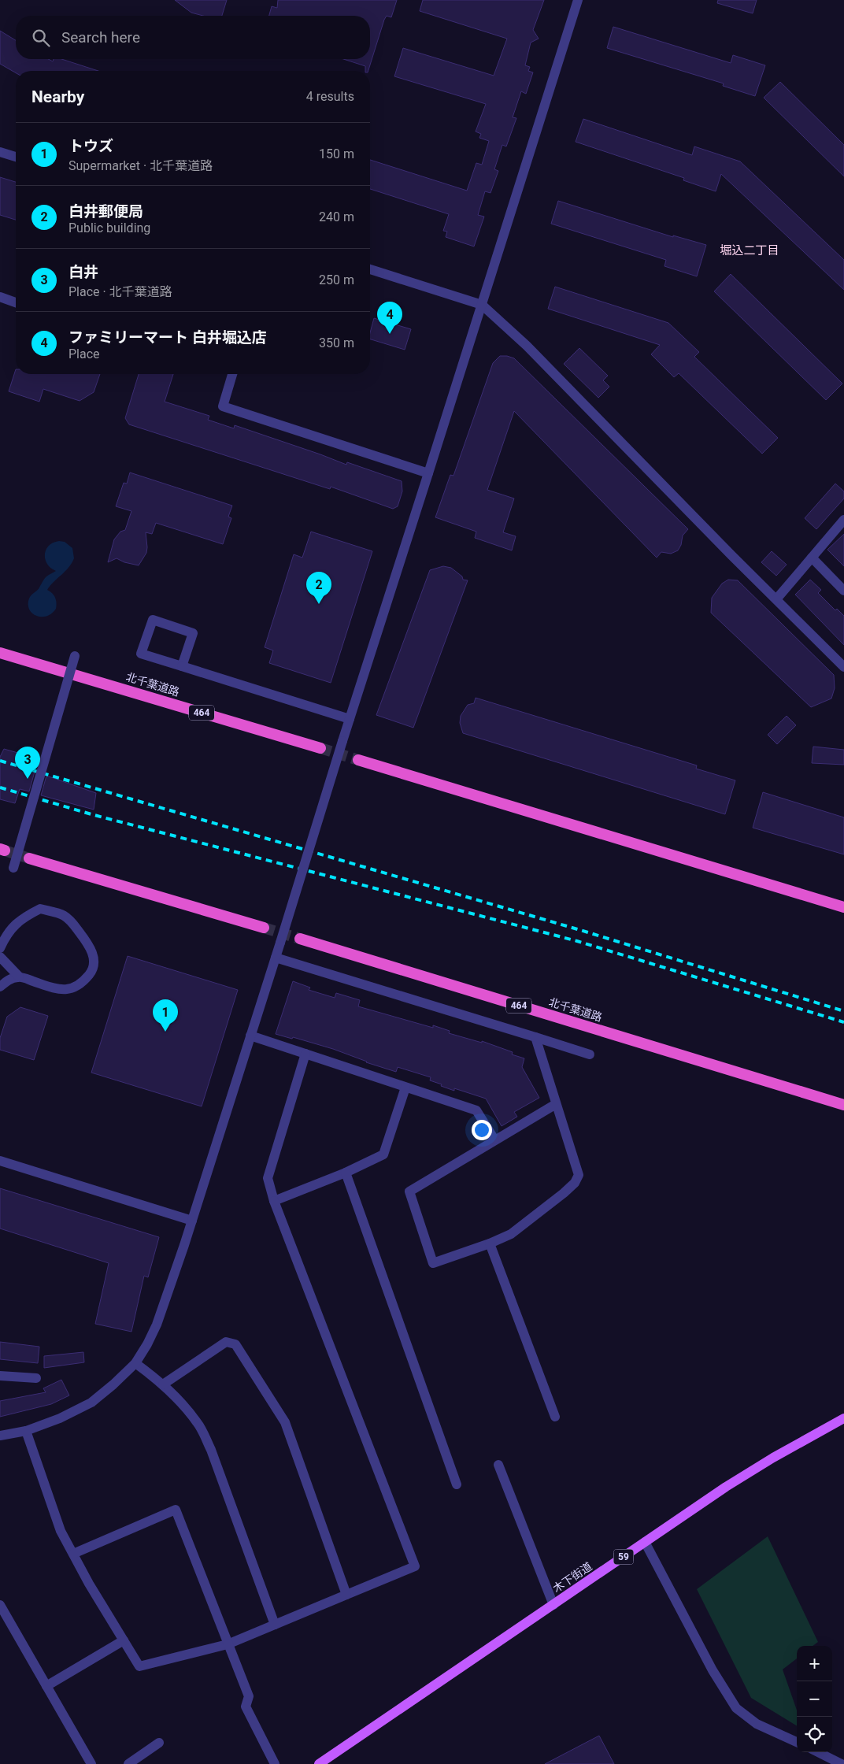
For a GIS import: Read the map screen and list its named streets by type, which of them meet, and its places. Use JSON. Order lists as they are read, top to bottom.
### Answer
{
  "streets": {
    "highway": ["北千葉道路", "464"],
    "main road": ["59", "木下街道"]
  },
  "districts": ["堀込二丁目"],
  "page": {
    "search": "Search here",
    "heading": ["Nearby", "4 results"],
    "list": [
      {
        "mark": "1",
        "name": "トウズ",
        "note": "Supermarket · 北千葉道路",
        "value": "150 m"
      },
      {
        "mark": "2",
        "name": "白井郵便局",
        "note": "Public building",
        "value": "240 m"
      },
      {
        "mark": "3",
        "name": "白井",
        "note": "Place · 北千葉道路",
        "value": "250 m"
      },
      {
        "mark": "4",
        "name": "ファミリーマート 白井堀込店",
        "note": "Place",
        "value": "350 m"
      }
    ],
    "pins": [
      "4",
      "2",
      "3",
      "1"
    ],
    "map_buttons": ["+", "−"]
  }
}
